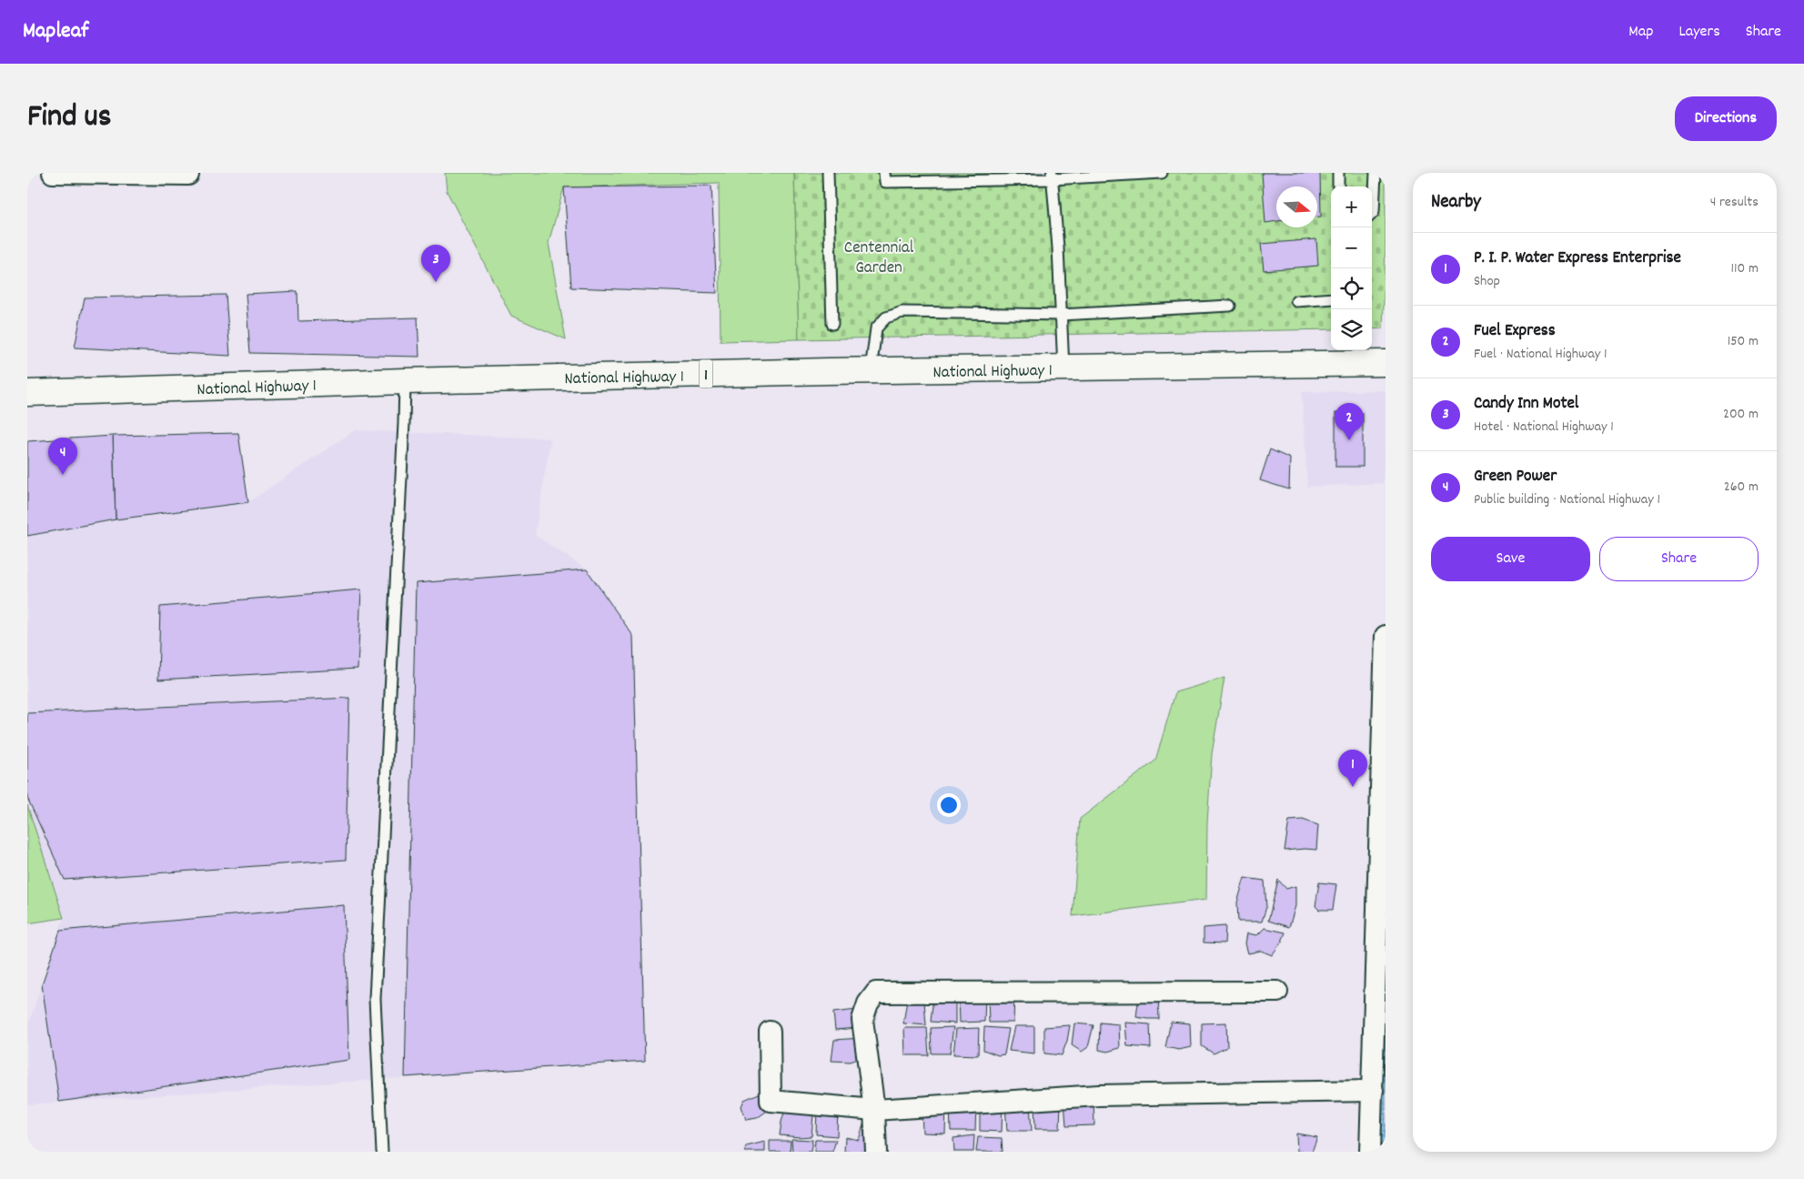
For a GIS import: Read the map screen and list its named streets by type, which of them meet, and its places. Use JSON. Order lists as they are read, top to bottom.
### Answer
{
  "streets": {
    "highway": ["National Highway 1", "1"]
  },
  "parks": ["Centennial Garden"],
  "north": "right",
  "page": {
    "header": "Mapleaf",
    "nav": ["Map", "Layers", "Share"],
    "title": "Find us",
    "buttons": [
      "Directions",
      ["Save", "Share"]
    ],
    "heading": ["Nearby", "4 results"],
    "map_buttons": ["+", "−"],
    "list": [
      {
        "mark": "1",
        "name": "P. I. P. Water Express Enterprise",
        "note": "Shop",
        "value": "110 m"
      },
      {
        "mark": "2",
        "name": "Fuel Express",
        "note": "Fuel · National Highway 1",
        "value": "150 m"
      },
      {
        "mark": "3",
        "name": "Candy Inn Motel",
        "note": "Hotel · National Highway 1",
        "value": "200 m"
      },
      {
        "mark": "4",
        "name": "Green Power",
        "note": "Public building · National Highway 1",
        "value": "260 m"
      }
    ],
    "pins": [
      "3",
      "2",
      "4",
      "1"
    ]
  }
}
